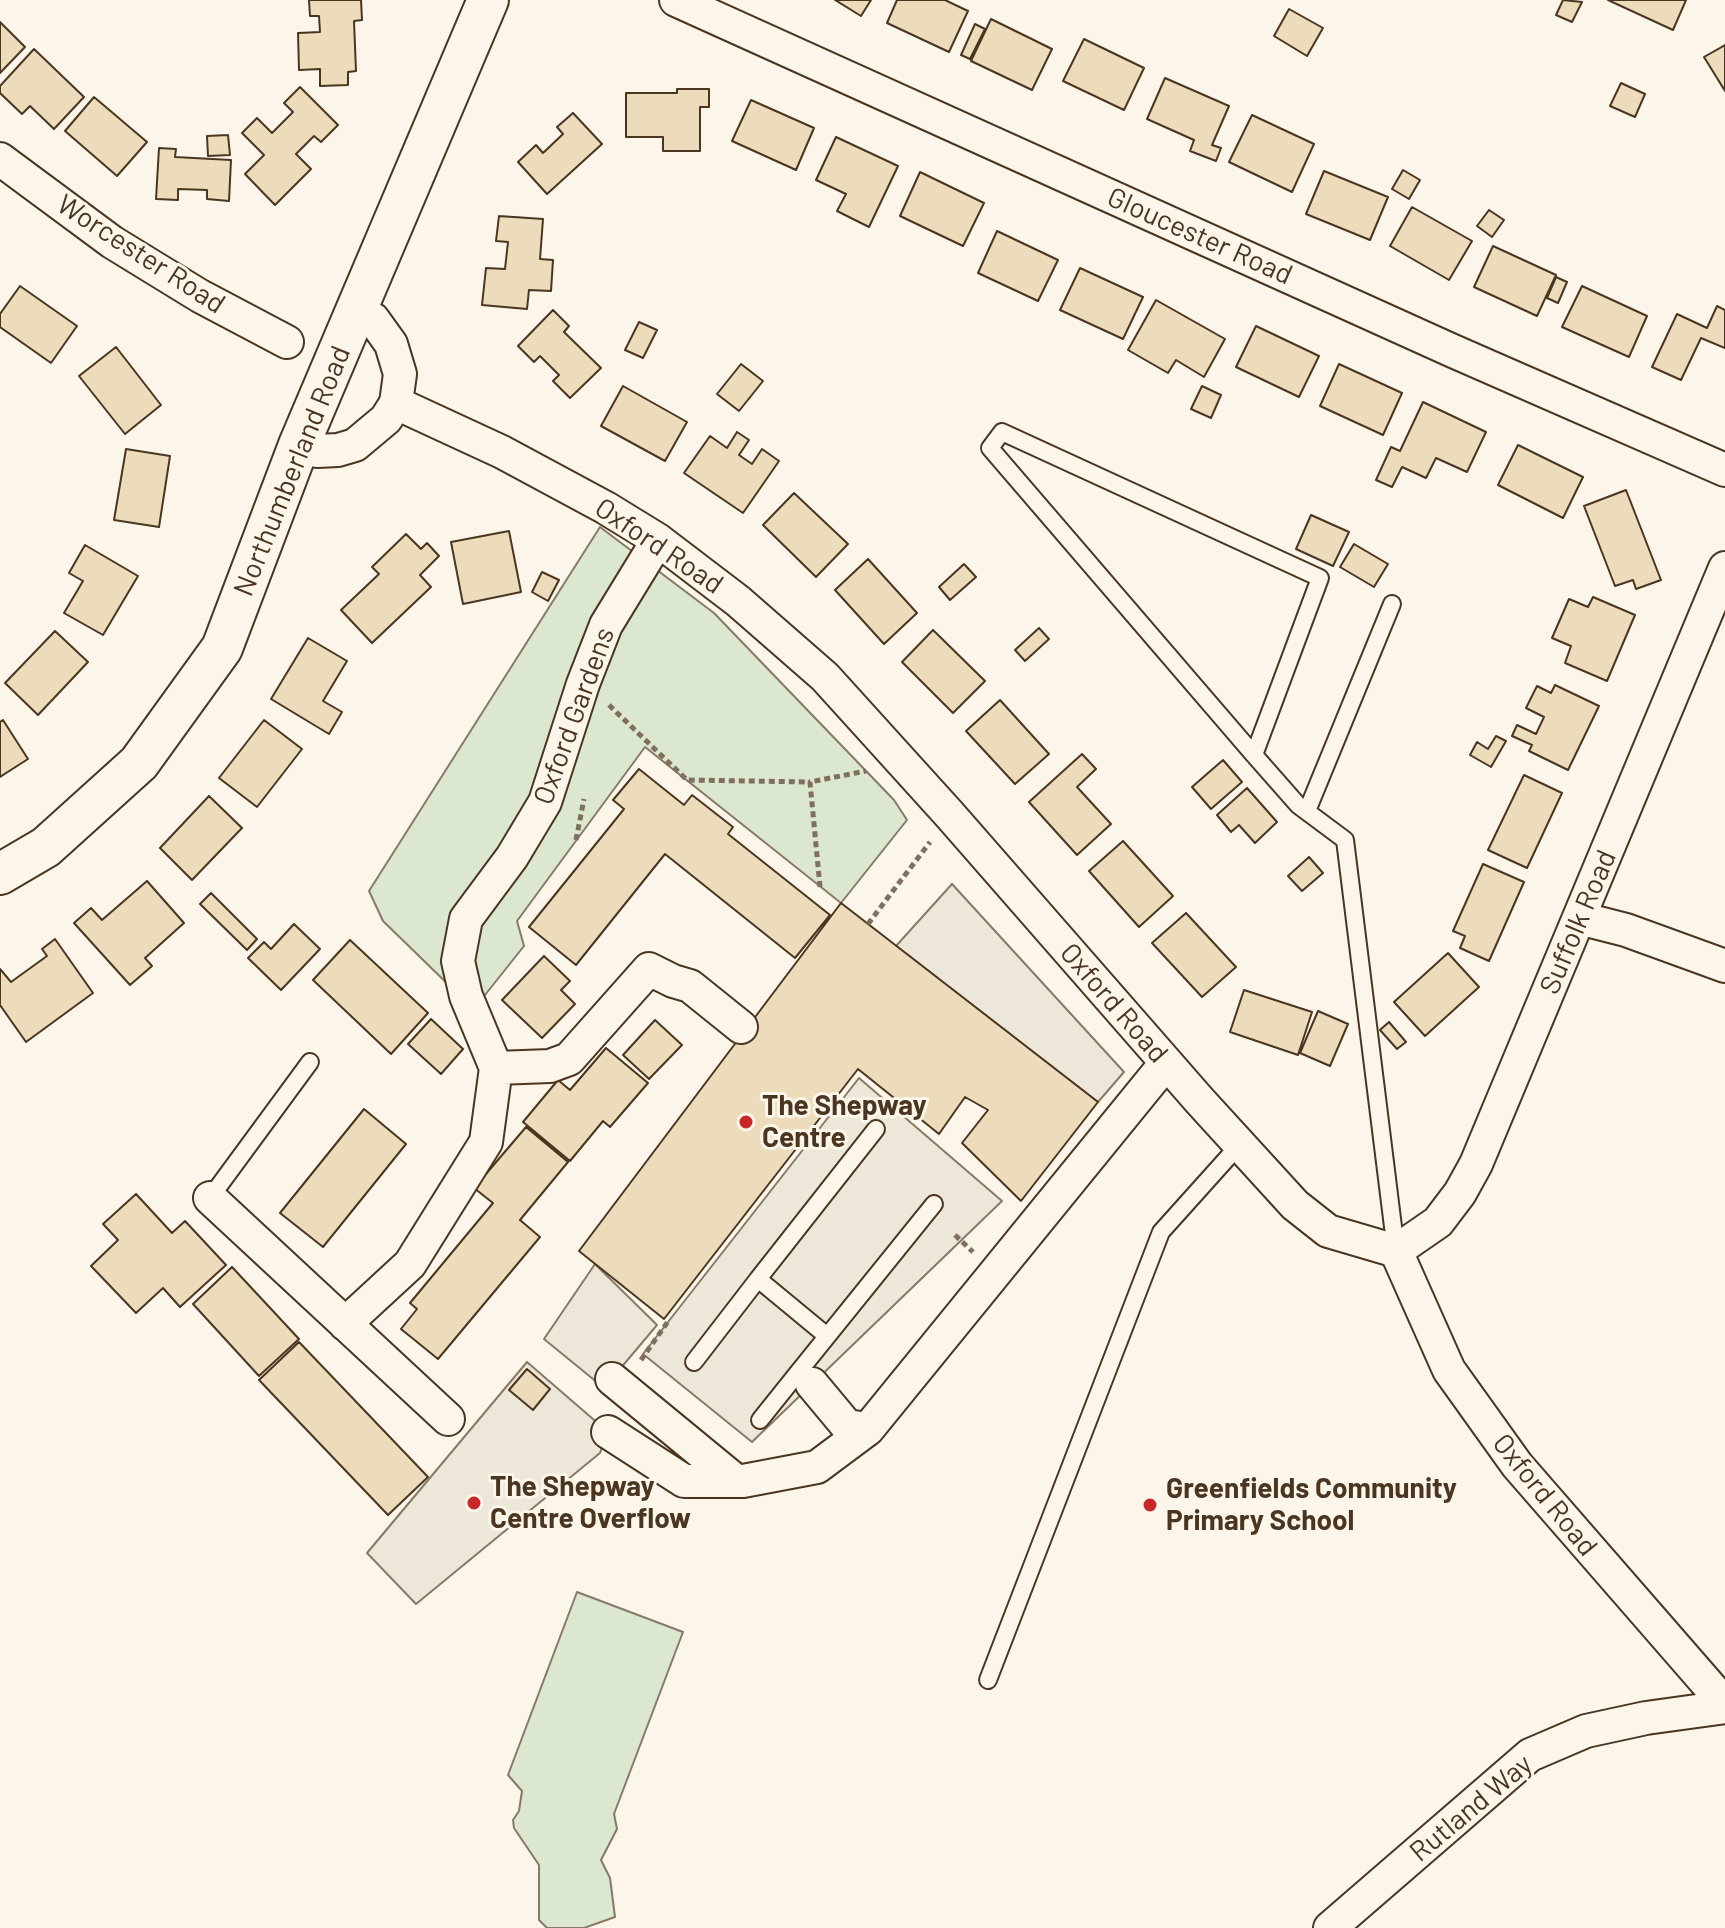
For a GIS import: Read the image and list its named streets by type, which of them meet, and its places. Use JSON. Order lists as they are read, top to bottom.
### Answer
{
  "streets": {
    "street": [
      "Gloucester Road",
      "Worcester Road",
      "Northumberland Road",
      "Oxford Road",
      "Oxford Gardens",
      "Suffolk Road",
      "Rutland Way"
    ]
  },
  "crossings": [
    ["Oxford Road", "Oxford Gardens"],
    ["Oxford Road", "Suffolk Road"],
    ["Oxford Road", "Rutland Way"]
  ],
  "places": ["The Shepway Centre", "The Shepway Centre Overflow", "Greenfields Community Primary School"]
}
